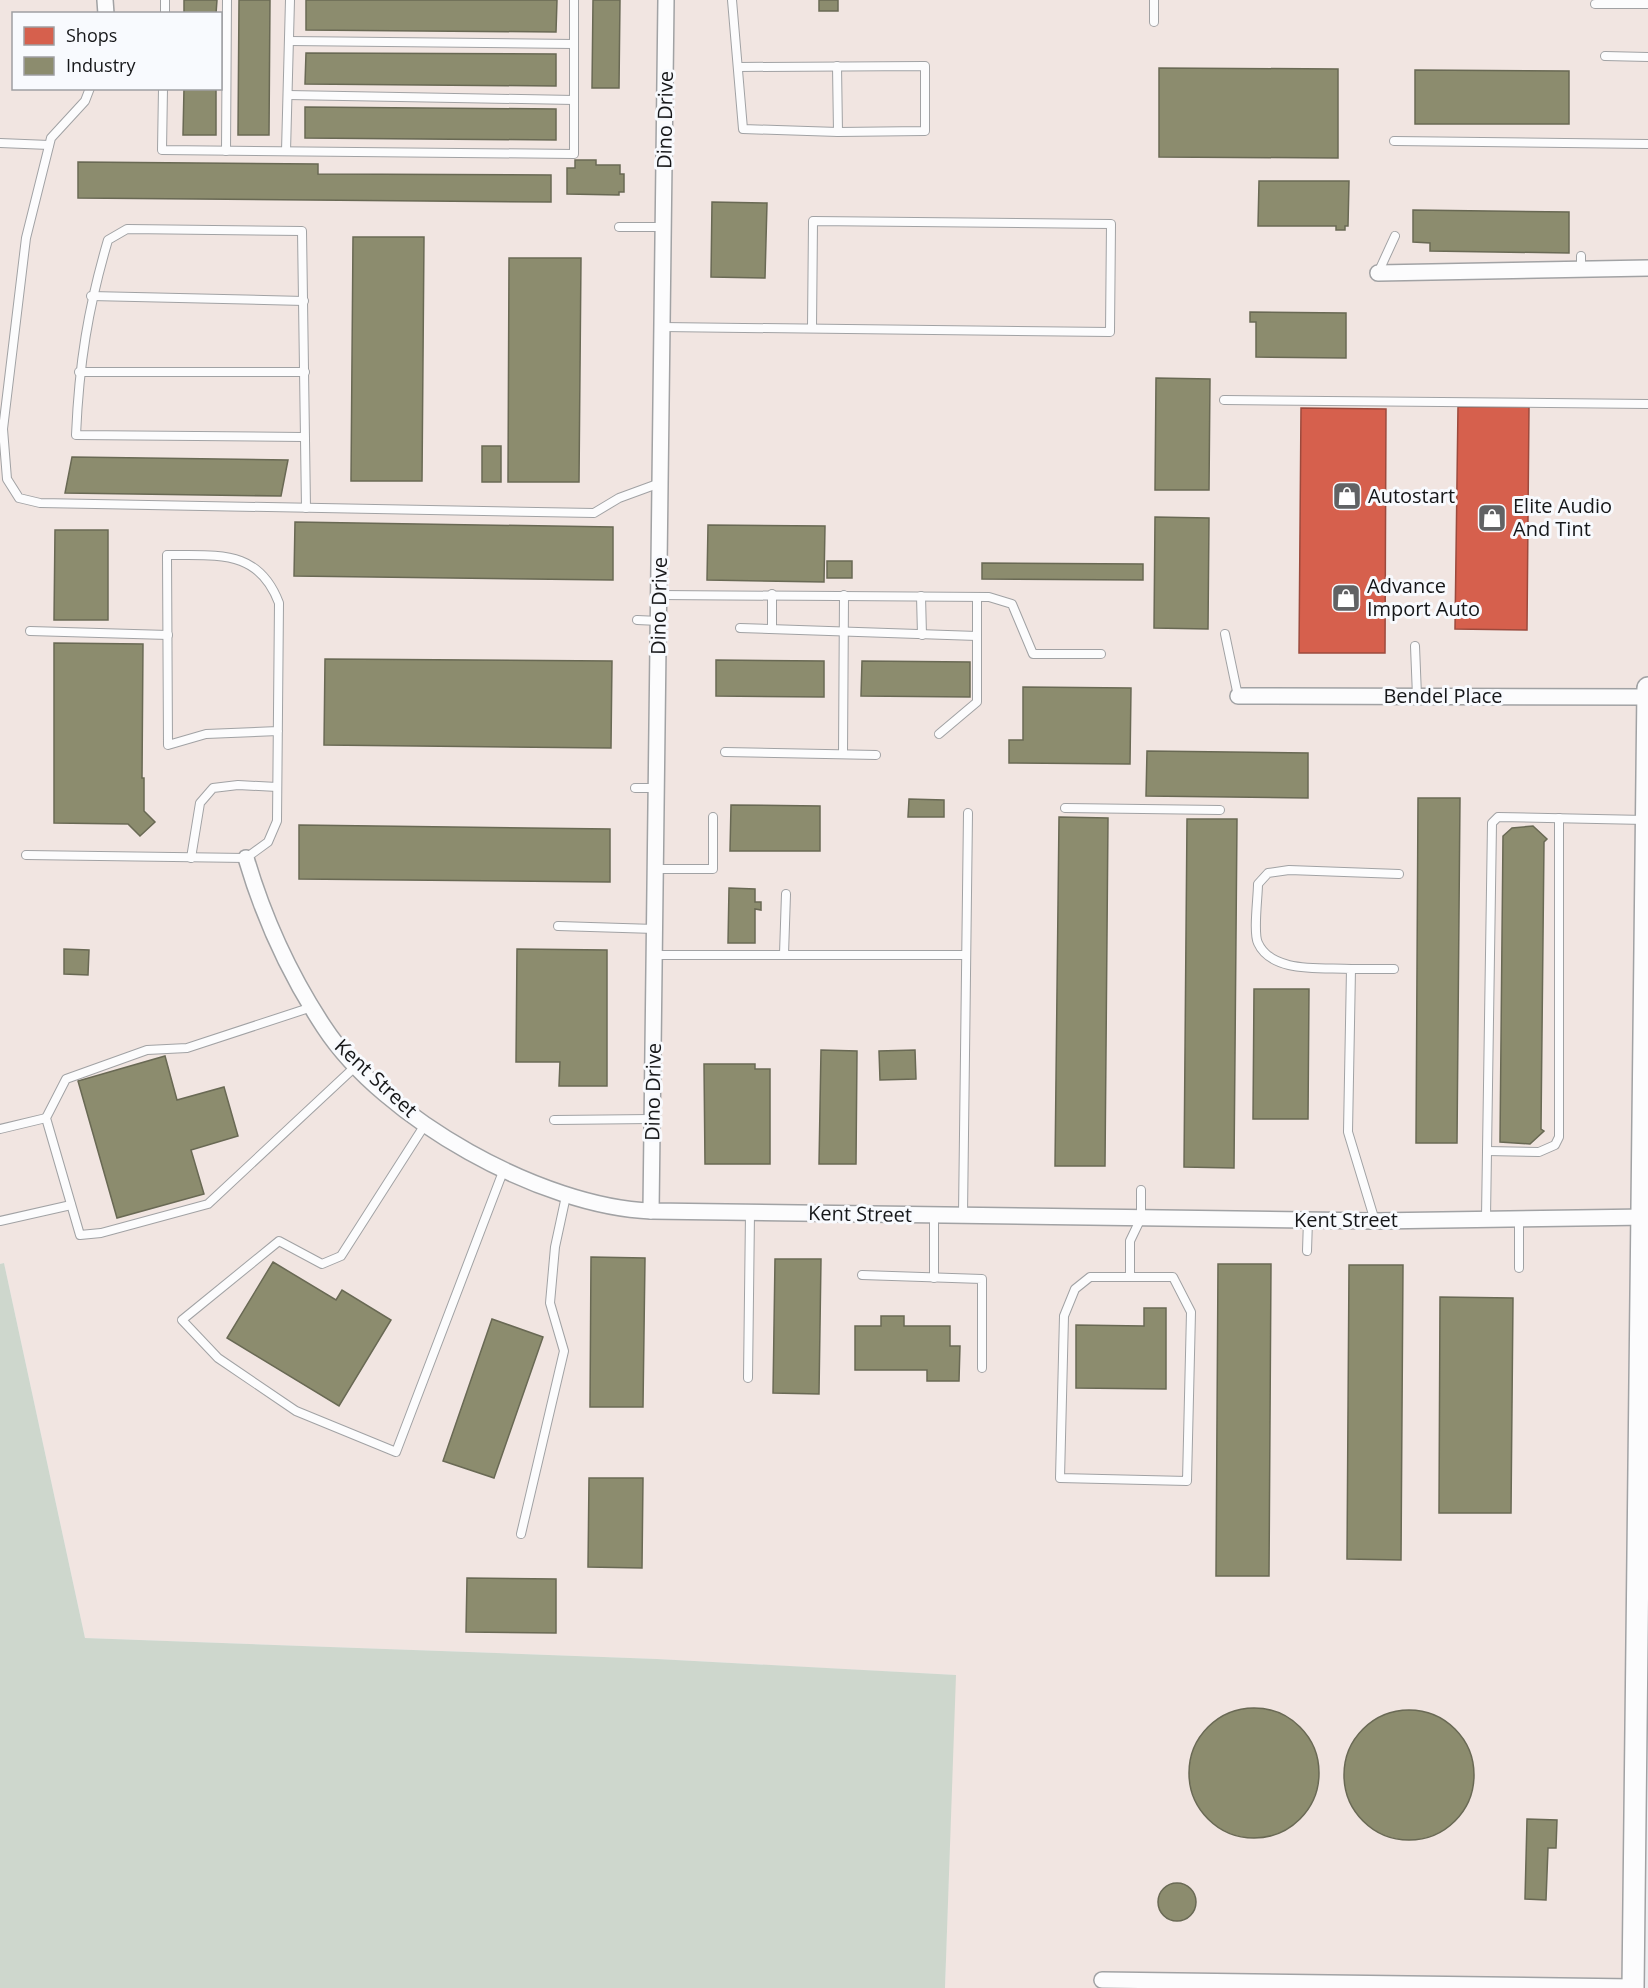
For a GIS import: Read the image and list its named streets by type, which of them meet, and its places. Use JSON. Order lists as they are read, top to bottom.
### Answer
{
  "streets": {
    "street": ["Dino Drive", "Bendel Place", "Kent Street"]
  },
  "crossings": [
    ["Dino Drive", "Kent Street"]
  ],
  "places": {
    "shop": ["Autostart", "Elite Audio And Tint", "Advance Import Auto"]
  },
  "legend": ["Shops", "Industry"]
}
